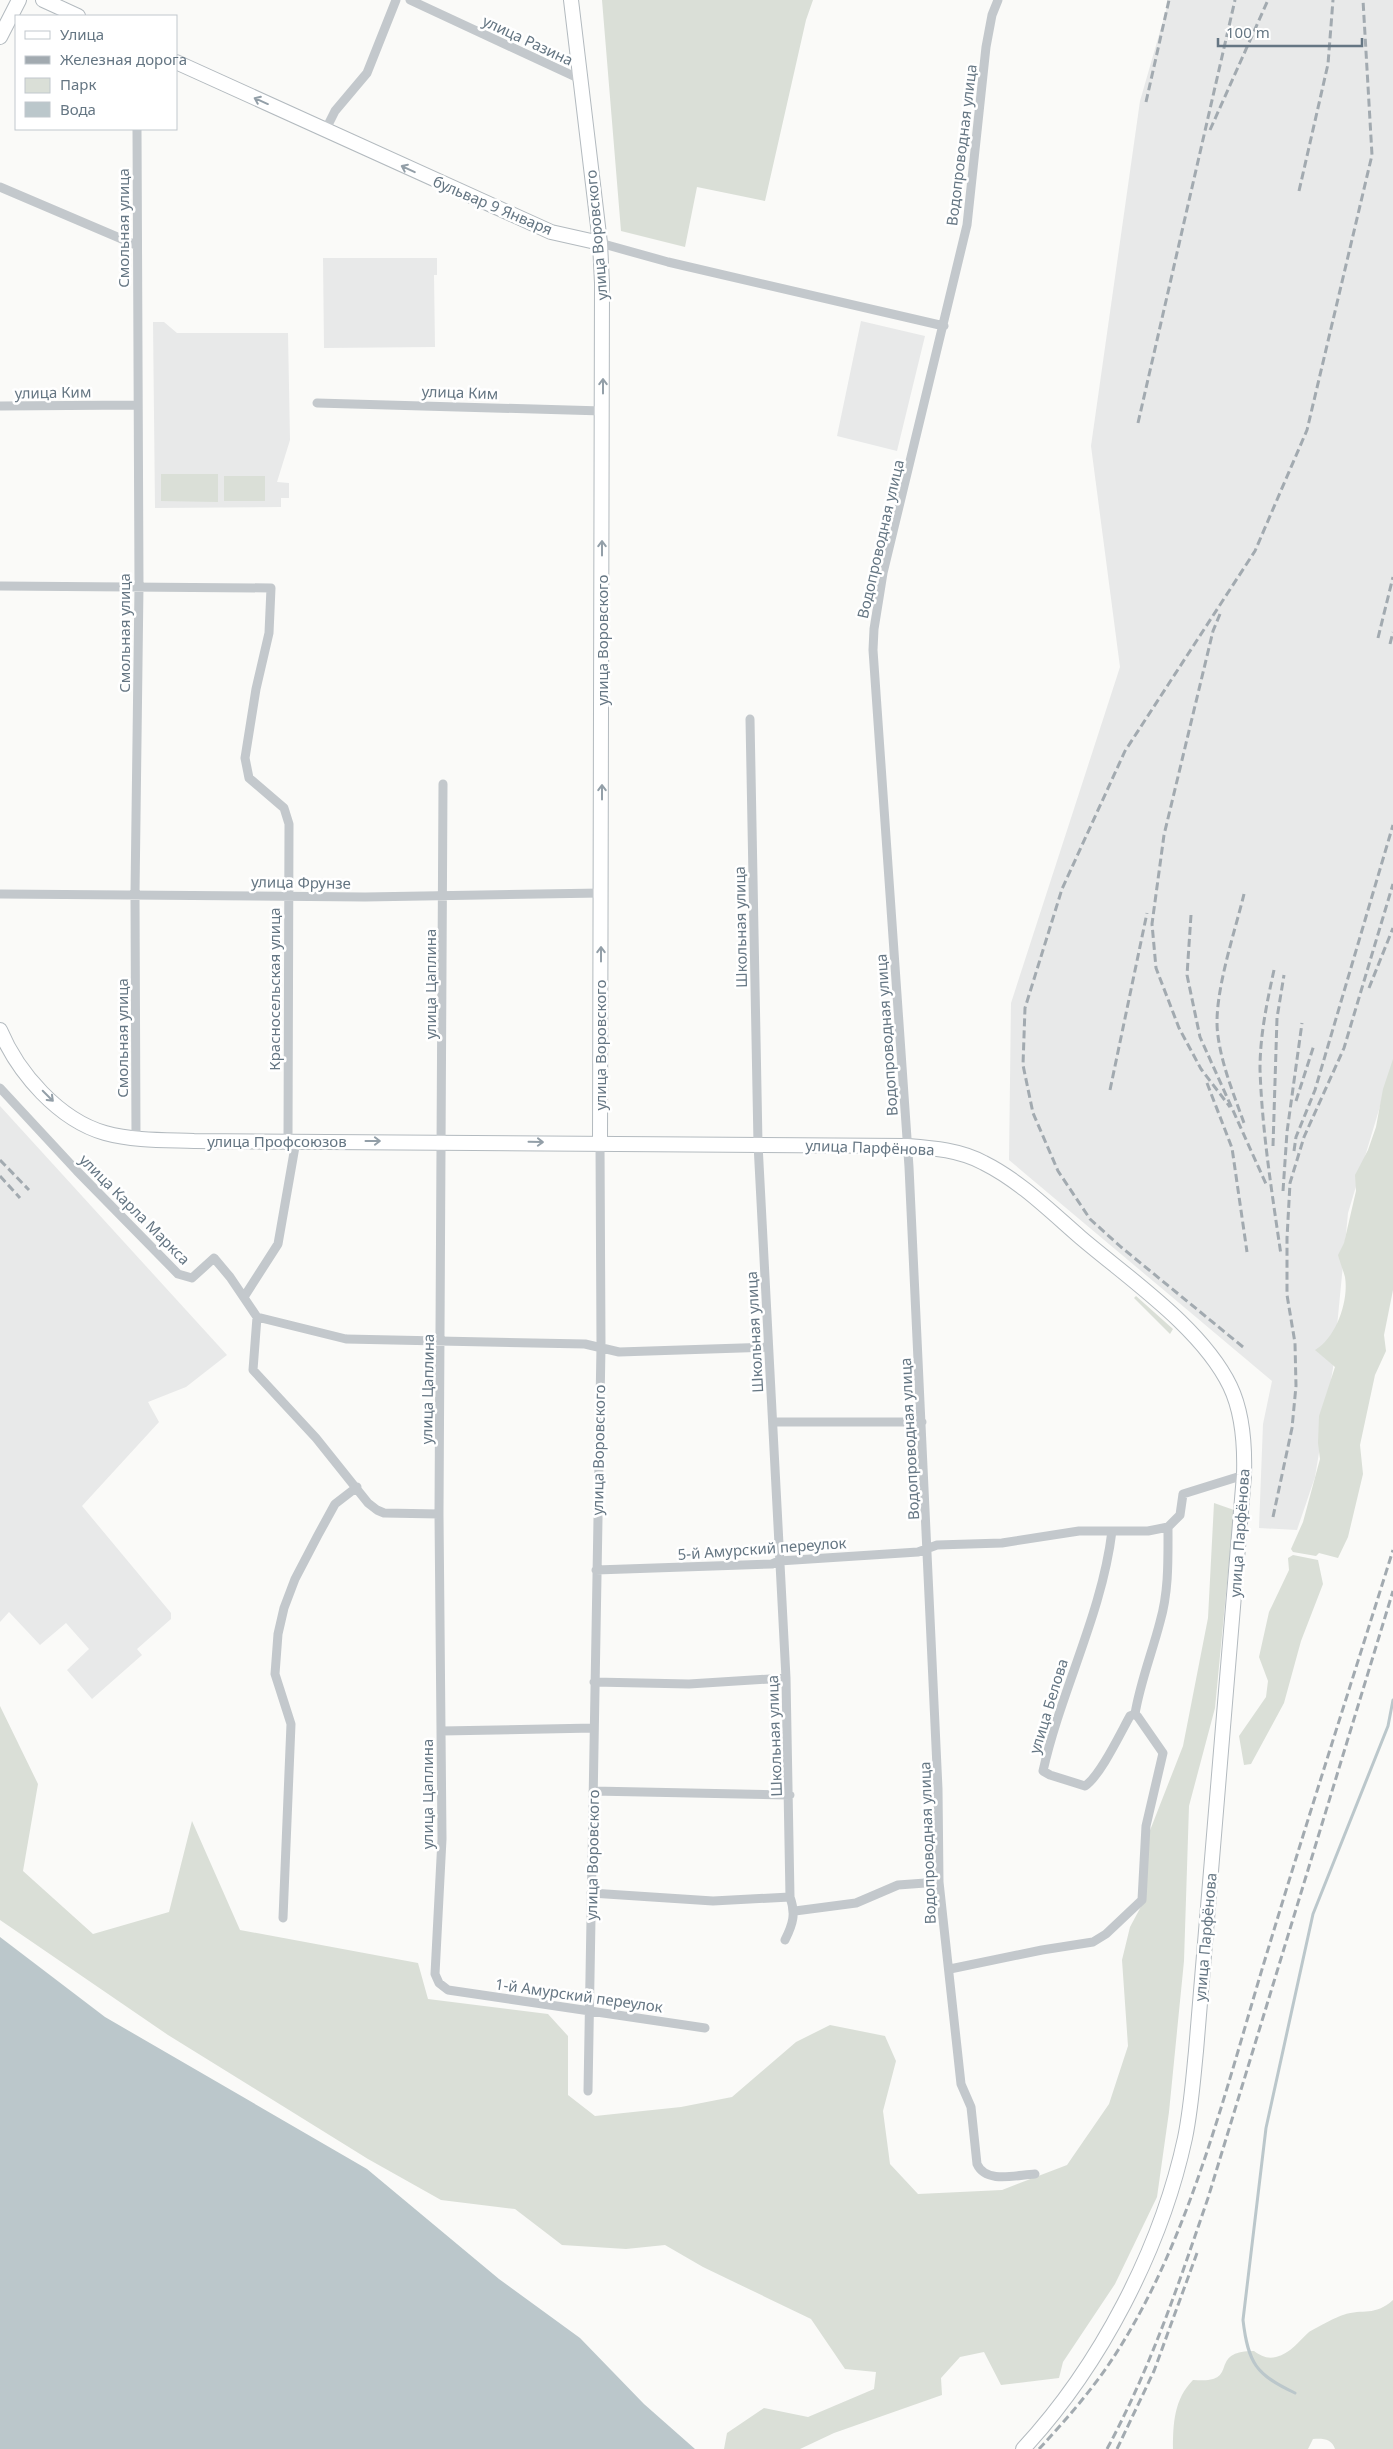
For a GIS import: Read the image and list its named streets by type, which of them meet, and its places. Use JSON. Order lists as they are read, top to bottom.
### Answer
{
  "streets": {
    "main road": [
      "бульвар 9 Января",
      "улица Воровского",
      "улица Профсоюзов",
      "улица Парфёнова"
    ],
    "street": [
      "улица Разина",
      "Водопроводная улица",
      "Смольная улица",
      "улица Ким",
      "улица Фрунзе",
      "Школьная улица",
      "улица Цаплина",
      "Красносельская улица",
      "улица Карла Маркса",
      "5-й Амурский переулок",
      "улица Белова",
      "1-й Амурский переулок"
    ]
  },
  "crossings": [
    ["улица Разина", "улица Воровского"],
    ["Водопроводная улица", "бульвар 9 Января"],
    ["Водопроводная улица", "улица Парфёнова"],
    ["Водопроводная улица", "5-й Амурский переулок"],
    ["бульвар 9 Января", "улица Воровского"],
    ["Смольная улица", "улица Ким"],
    ["Смольная улица", "улица Фрунзе"],
    ["Смольная улица", "Красносельская улица"],
    ["Смольная улица", "улица Профсоюзов"],
    ["улица Воровского", "улица Ким"],
    ["улица Воровского", "улица Фрунзе"],
    ["улица Воровского", "улица Профсоюзов"],
    ["улица Воровского", "улица Парфёнова"],
    ["улица Воровского", "5-й Амурский переулок"],
    ["улица Воровского", "1-й Амурский переулок"],
    ["улица Фрунзе", "улица Цаплина"],
    ["улица Фрунзе", "Красносельская улица"],
    ["Школьная улица", "улица Парфёнова"],
    ["Школьная улица", "5-й Амурский переулок"],
    ["улица Цаплина", "улица Профсоюзов"],
    ["улица Цаплина", "1-й Амурский переулок"],
    ["Красносельская улица", "улица Профсоюзов"],
    ["Красносельская улица", "улица Карла Маркса"],
    ["улица Профсоюзов", "улица Парфёнова"],
    ["5-й Амурский переулок", "улица Белова"]
  ],
  "one_way": ["бульвар 9 Января", "улица Воровского", "улица Профсоюзов"],
  "legend": [
    "Улица",
    "Железная дорога",
    "Парк",
    "Вода"
  ],
  "scale_bar": "100 m"
}
